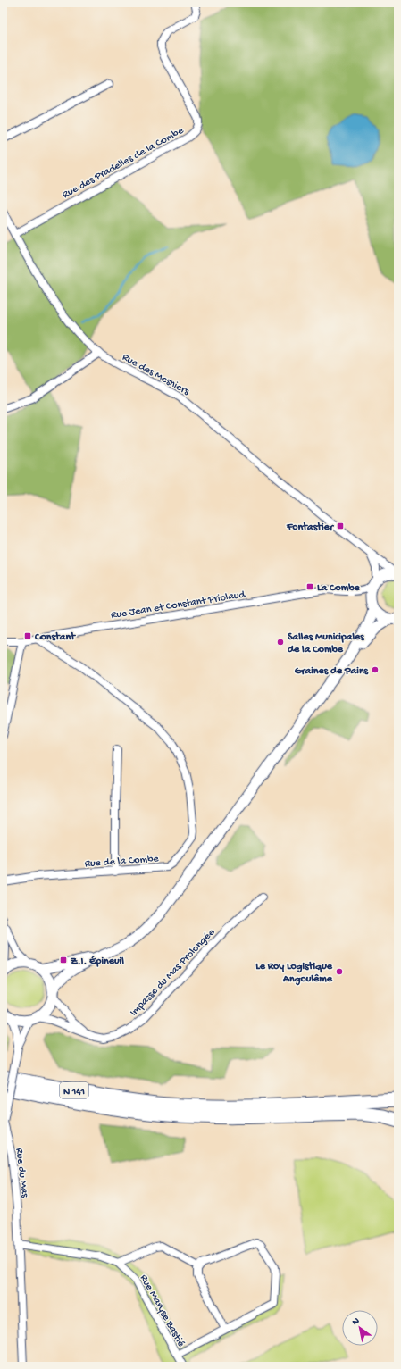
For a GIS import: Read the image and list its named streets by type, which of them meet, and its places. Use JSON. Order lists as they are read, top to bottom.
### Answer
{
  "streets": {
    "highway": ["N 141"],
    "street": [
      "Rue des Pradelles de la Combe",
      "Rue des Mesniers",
      "Rue Jean et Constant Priolaud",
      "Rue de la Combe",
      "Impasse du Mas Prolongée",
      "Rue du Mas",
      "Rue Maryse Bastié"
    ]
  },
  "crossings": [
    ["Rue des Pradelles de la Combe", "Rue des Mesniers"],
    ["Rue des Mesniers", "Rue Jean et Constant Priolaud"],
    ["Rue Jean et Constant Priolaud", "Rue de la Combe"],
    ["Impasse du Mas Prolongée", "Rue du Mas"],
    ["Rue du Mas", "Rue Maryse Bastié"]
  ],
  "places": {
    "transit": [
      "Fontastier",
      "La Combe",
      "Constant",
      "Z.I. Épineuil"
    ],
    "other": ["Salles Municipales de la Combe", "Graines de Pains", "Le Roy Logistique Angoulême"]
  },
  "north": "top left"
}
